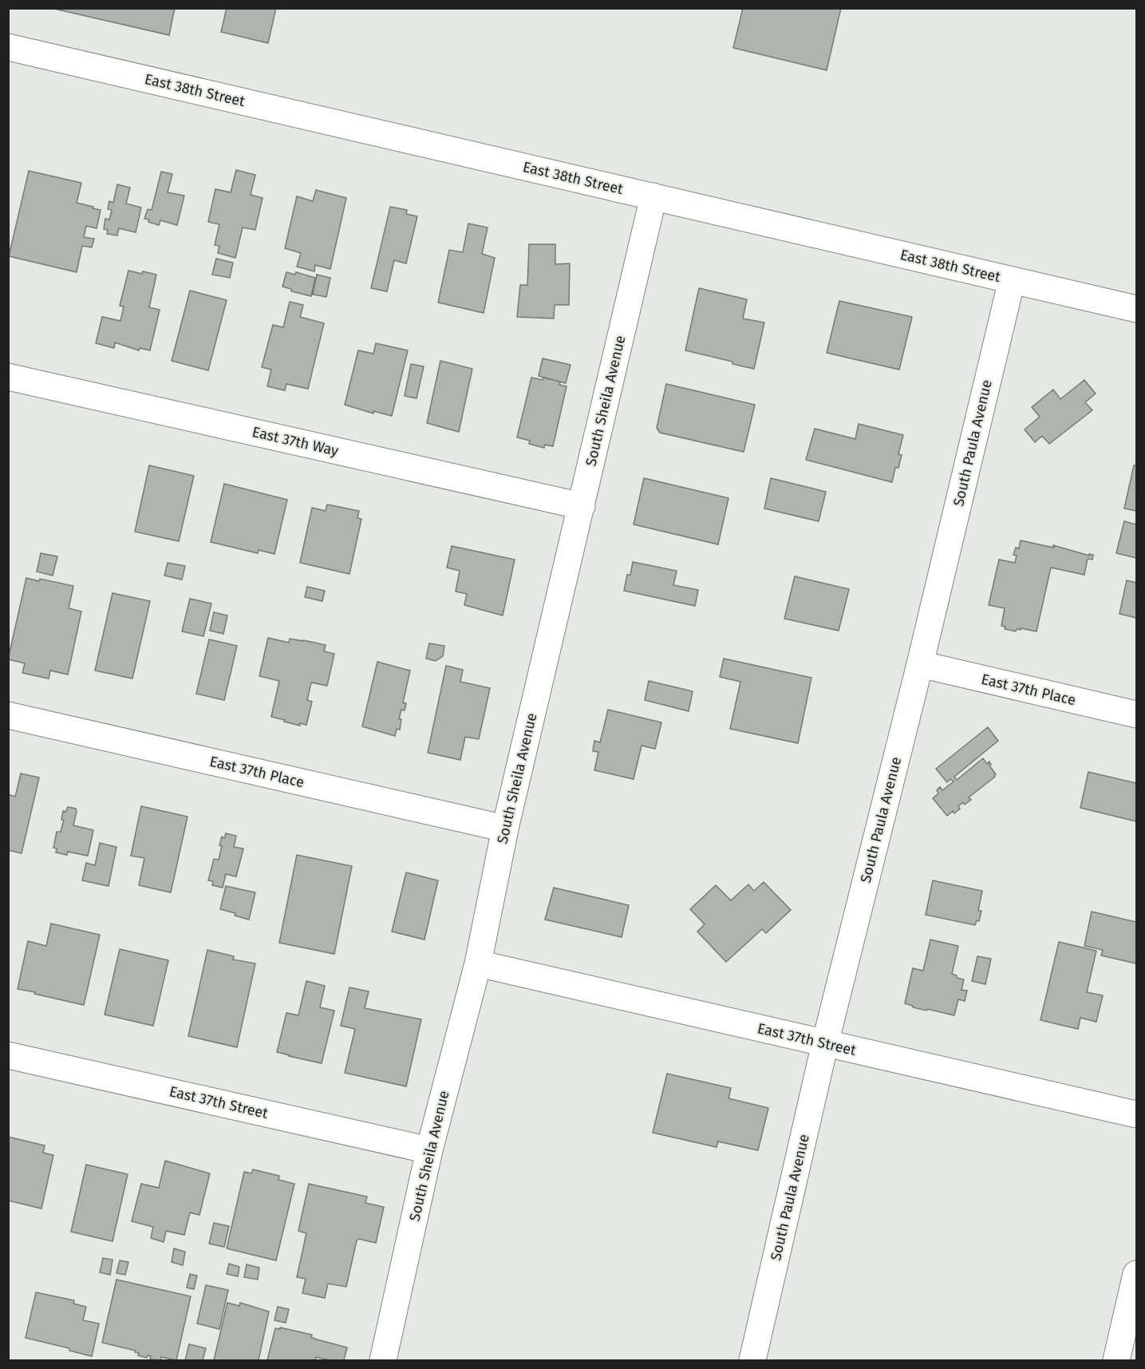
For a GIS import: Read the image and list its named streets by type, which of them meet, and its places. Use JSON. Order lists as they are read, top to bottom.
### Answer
{
  "streets": {
    "street": [
      "East 38th Street",
      "South Sheila Avenue",
      "East 37th Way",
      "South Paula Avenue",
      "East 37th Place",
      "East 37th Street"
    ]
  },
  "crossings": [
    ["East 38th Street", "South Sheila Avenue"],
    ["East 38th Street", "South Paula Avenue"],
    ["South Sheila Avenue", "East 37th Way"],
    ["South Sheila Avenue", "East 37th Place"],
    ["South Sheila Avenue", "East 37th Street"],
    ["South Paula Avenue", "East 37th Place"],
    ["South Paula Avenue", "East 37th Street"]
  ]
}
